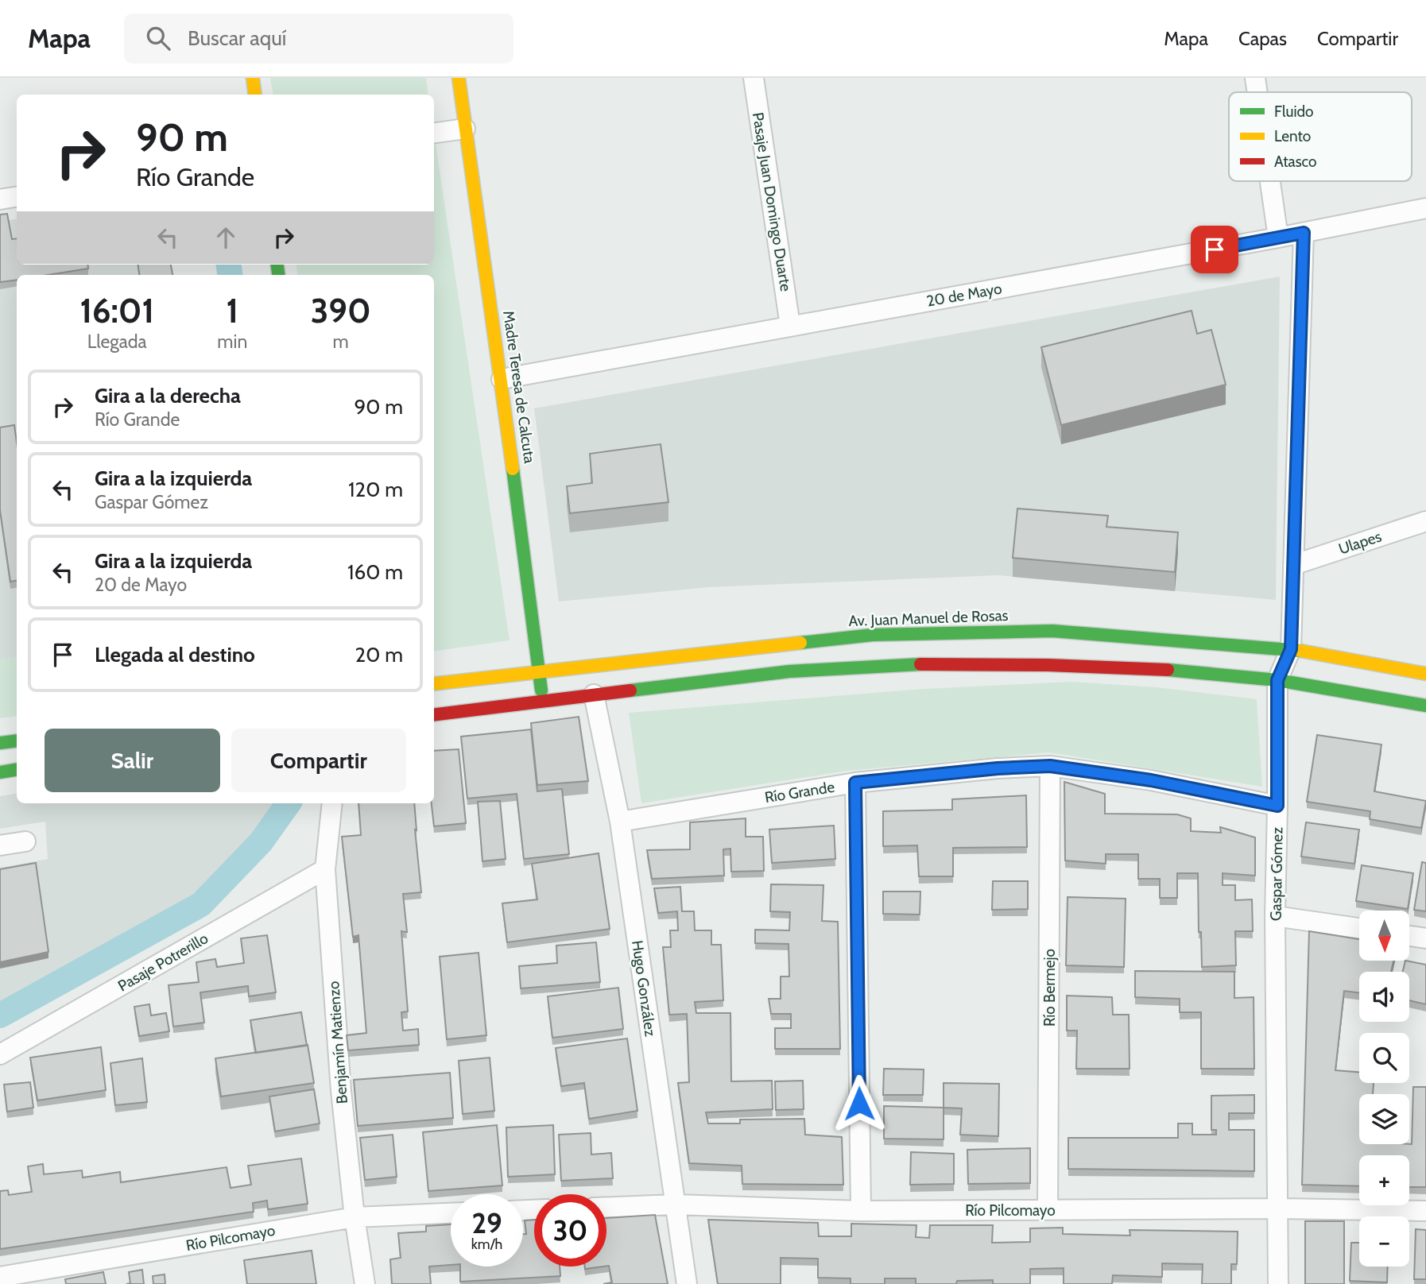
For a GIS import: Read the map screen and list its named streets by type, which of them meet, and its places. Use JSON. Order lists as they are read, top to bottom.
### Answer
{
  "streets": {
    "main road": ["Madre Teresa de Calcuta", "Av. Juan Manuel de Rosas"],
    "street": [
      "Pasaje Juan Domingo Duarte",
      "20 de Mayo",
      "Ulapes",
      "Río Grande",
      "Gaspar Gómez",
      "Pasaje Potrerillo",
      "Río Bermejo",
      "Hugo González",
      "Benjamín Matienzo",
      "Río Pilcomayo"
    ]
  },
  "crossings": [
    ["Pasaje Juan Domingo Duarte", "20 de Mayo"],
    ["20 de Mayo", "Madre Teresa de Calcuta"],
    ["20 de Mayo", "Gaspar Gómez"],
    ["Madre Teresa de Calcuta", "Av. Juan Manuel de Rosas"],
    ["Ulapes", "Gaspar Gómez"],
    ["Av. Juan Manuel de Rosas", "Gaspar Gómez"],
    ["Río Grande", "Gaspar Gómez"],
    ["Río Grande", "Río Bermejo"],
    ["Río Grande", "Hugo González"],
    ["Gaspar Gómez", "Río Pilcomayo"],
    ["Pasaje Potrerillo", "Benjamín Matienzo"],
    ["Río Bermejo", "Río Pilcomayo"],
    ["Hugo González", "Río Pilcomayo"],
    ["Benjamín Matienzo", "Río Pilcomayo"]
  ],
  "legend": ["Fluido", "Lento", "Atasco"],
  "north": "bottom",
  "page": {
    "header": "Mapa",
    "search": "Buscar aquí",
    "nav": ["Mapa", "Capas", "Compartir"],
    "turn": ["90 m", "Río Grande"],
    "eta": [
      "16:01",
      "Llegada",
      "1",
      "min",
      "390",
      "m"
    ],
    "list": [
      {
        "name": "Gira a la derecha",
        "note": "Río Grande",
        "value": "90 m"
      },
      {
        "name": "Gira a la izquierda",
        "note": "Gaspar Gómez",
        "value": "120 m"
      },
      {
        "name": "Gira a la izquierda",
        "note": "20 de Mayo",
        "value": "160 m"
      },
      {
        "name": "Llegada al destino",
        "value": "20 m"
      }
    ],
    "buttons": ["Salir", "Compartir"],
    "map_buttons": ["+", "−"],
    "speed": "29 km/h",
    "limit": "30"
  }
}
